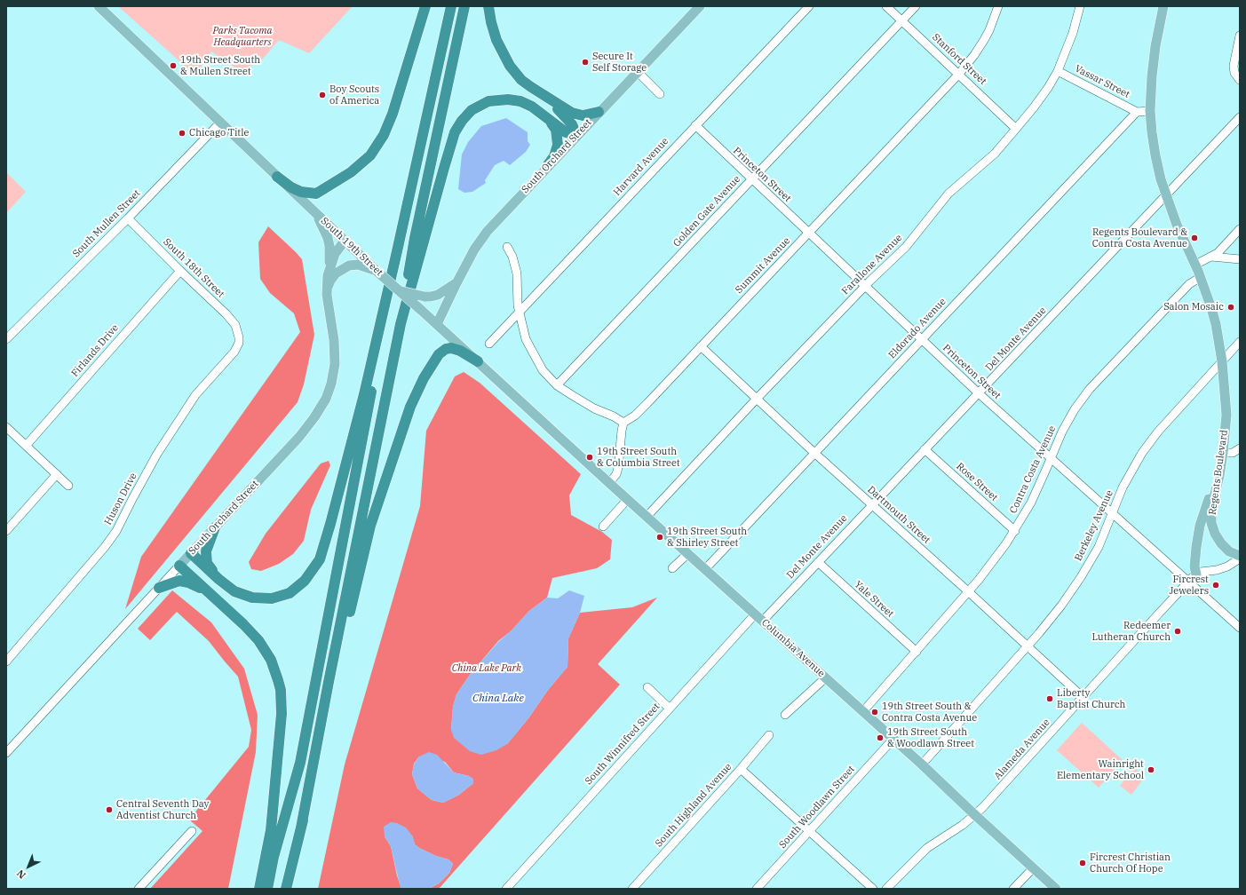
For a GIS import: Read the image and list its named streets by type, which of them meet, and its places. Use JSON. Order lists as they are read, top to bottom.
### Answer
{
  "streets": {
    "main road": [
      "South Orchard Street",
      "South 19th Street",
      "Regents Boulevard",
      "Columbia Avenue"
    ],
    "street": [
      "Stanford Street",
      "Vassar Street",
      "Harvard Avenue",
      "Princeton Street",
      "Golden Gate Avenue",
      "South Mullen Street",
      "Farallone Avenue",
      "Summit Avenue",
      "South 18th Street",
      "Eldorado Avenue",
      "Del Monte Avenue",
      "Firlands Drive",
      "Contra Costa Avenue",
      "Rose Street",
      "Huson Drive",
      "Dartmouth Street",
      "Berkeley Avenue",
      "Yale Street",
      "South Winnifred Street",
      "Alameda Avenue",
      "South Highland Avenue",
      "South Woodlawn Street"
    ]
  },
  "crossings": [
    ["Stanford Street", "Golden Gate Avenue"],
    ["Stanford Street", "Farallone Avenue"],
    ["Stanford Street", "Summit Avenue"],
    ["Vassar Street", "Farallone Avenue"],
    ["Vassar Street", "Eldorado Avenue"],
    ["South Orchard Street", "South 19th Street"],
    ["Harvard Avenue", "Princeton Street"],
    ["Princeton Street", "Golden Gate Avenue"],
    ["Princeton Street", "Farallone Avenue"],
    ["Princeton Street", "Summit Avenue"],
    ["Princeton Street", "Eldorado Avenue"],
    ["Princeton Street", "Del Monte Avenue"],
    ["Princeton Street", "Contra Costa Avenue"],
    ["Princeton Street", "Berkeley Avenue"],
    ["Princeton Street", "Alameda Avenue"],
    ["South Mullen Street", "South 19th Street"],
    ["South Mullen Street", "South 18th Street"],
    ["South 19th Street", "Columbia Avenue"],
    ["Farallone Avenue", "Dartmouth Street"],
    ["Farallone Avenue", "Columbia Avenue"],
    ["Summit Avenue", "Dartmouth Street"],
    ["South 18th Street", "Firlands Drive"],
    ["South 18th Street", "Huson Drive"],
    ["Eldorado Avenue", "Dartmouth Street"],
    ["Eldorado Avenue", "Columbia Avenue"],
    ["Del Monte Avenue", "Regents Boulevard"],
    ["Del Monte Avenue", "Rose Street"],
    ["Del Monte Avenue", "Dartmouth Street"],
    ["Del Monte Avenue", "Yale Street"],
    ["Del Monte Avenue", "Columbia Avenue"],
    ["Contra Costa Avenue", "Regents Boulevard"],
    ["Contra Costa Avenue", "Rose Street"],
    ["Contra Costa Avenue", "Dartmouth Street"],
    ["Contra Costa Avenue", "Yale Street"],
    ["Contra Costa Avenue", "Columbia Avenue"],
    ["Regents Boulevard", "Berkeley Avenue"],
    ["Dartmouth Street", "Berkeley Avenue"],
    ["Dartmouth Street", "Alameda Avenue"],
    ["Berkeley Avenue", "Columbia Avenue"],
    ["Columbia Avenue", "South Winnifred Street"],
    ["Columbia Avenue", "Alameda Avenue"],
    ["Columbia Avenue", "South Woodlawn Street"]
  ],
  "water": ["China Lake"],
  "parks": ["Parks Tacoma Headquarters", "China Lake Park"],
  "places": [
    "Secure It Self Storage",
    "19th Street South & Mullen Street",
    "Boy Scouts of America",
    "Chicago Title",
    "Regents Boulevard & Contra Costa Avenue",
    "Salon Mosaic",
    "19th Street South & Columbia Street",
    "19th Street South & Shirley Street",
    "Fircrest Jewelers",
    "Redeemer Lutheran Church",
    "Liberty Baptist Church",
    "19th Street South & Contra Costa Avenue",
    "19th Street South & Woodlawn Street",
    "Wainright Elementary School",
    "Central Seventh Day Adventist Church",
    "Fircrest Christian Church Of Hope"
  ],
  "north": "bottom left"
}
